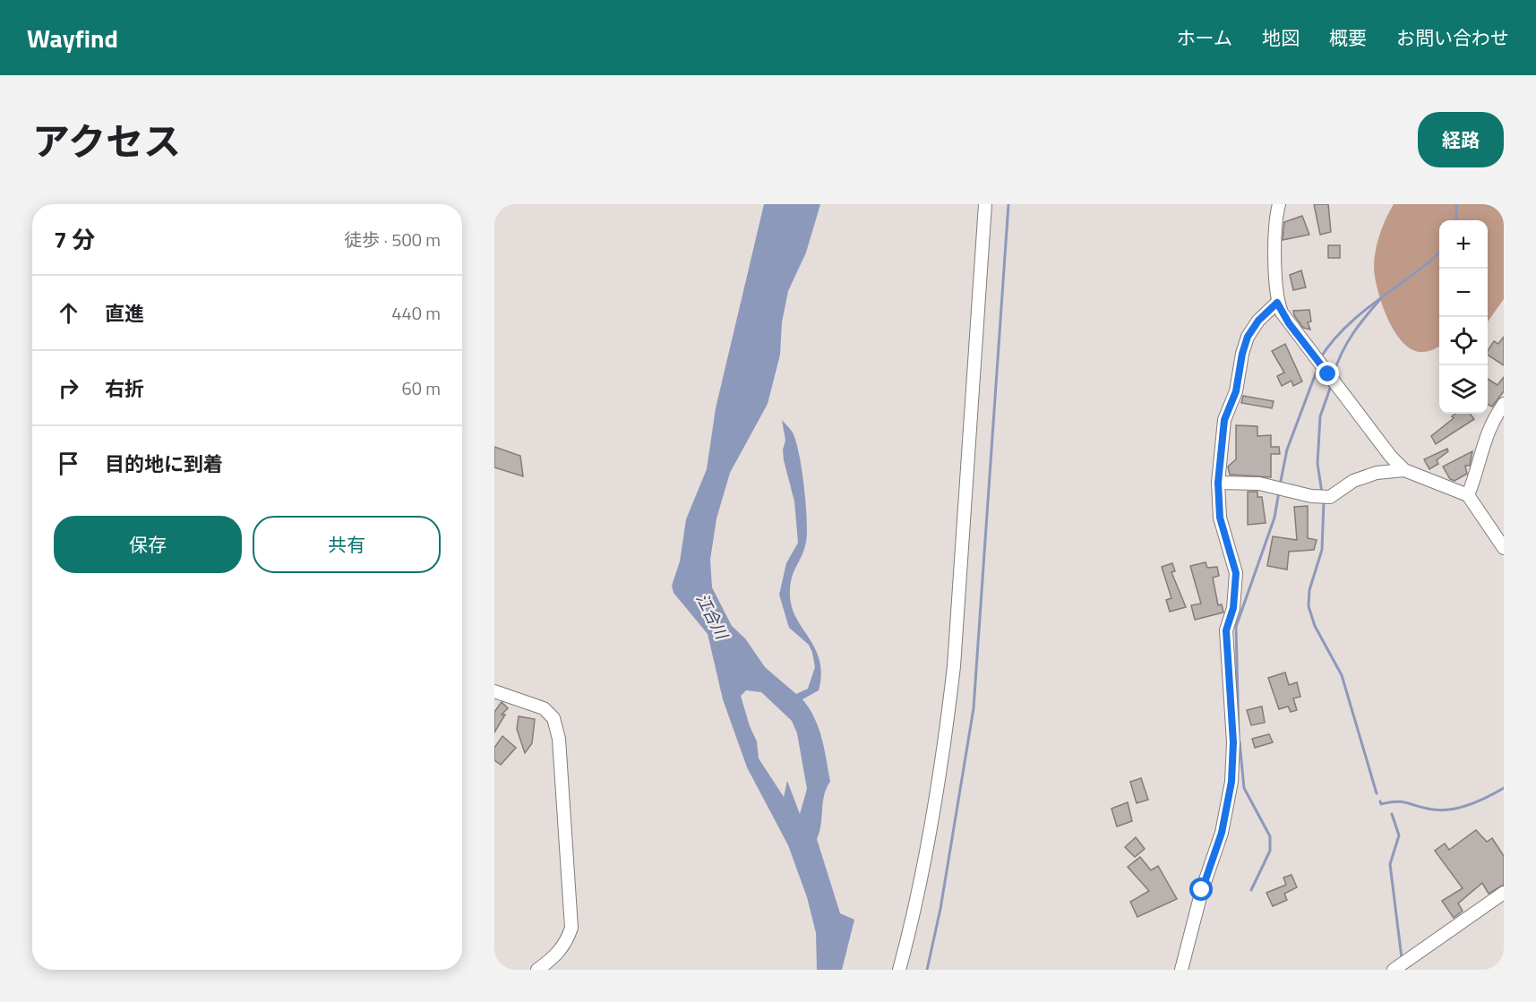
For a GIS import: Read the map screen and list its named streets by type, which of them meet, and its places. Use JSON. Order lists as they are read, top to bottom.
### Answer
{
  "water": ["江合川"],
  "page": {
    "header": "Wayfind",
    "nav": [
      "ホーム",
      "地図",
      "概要",
      "お問い合わせ"
    ],
    "title": "アクセス",
    "buttons": [
      "経路",
      ["保存", "共有"]
    ],
    "heading": ["7 分", "徒歩 · 500 m"],
    "map_buttons": ["+", "−"],
    "list": [
      ["直進", "440 m"],
      ["右折", "60 m"],
      "目的地に到着"
    ]
  }
}
